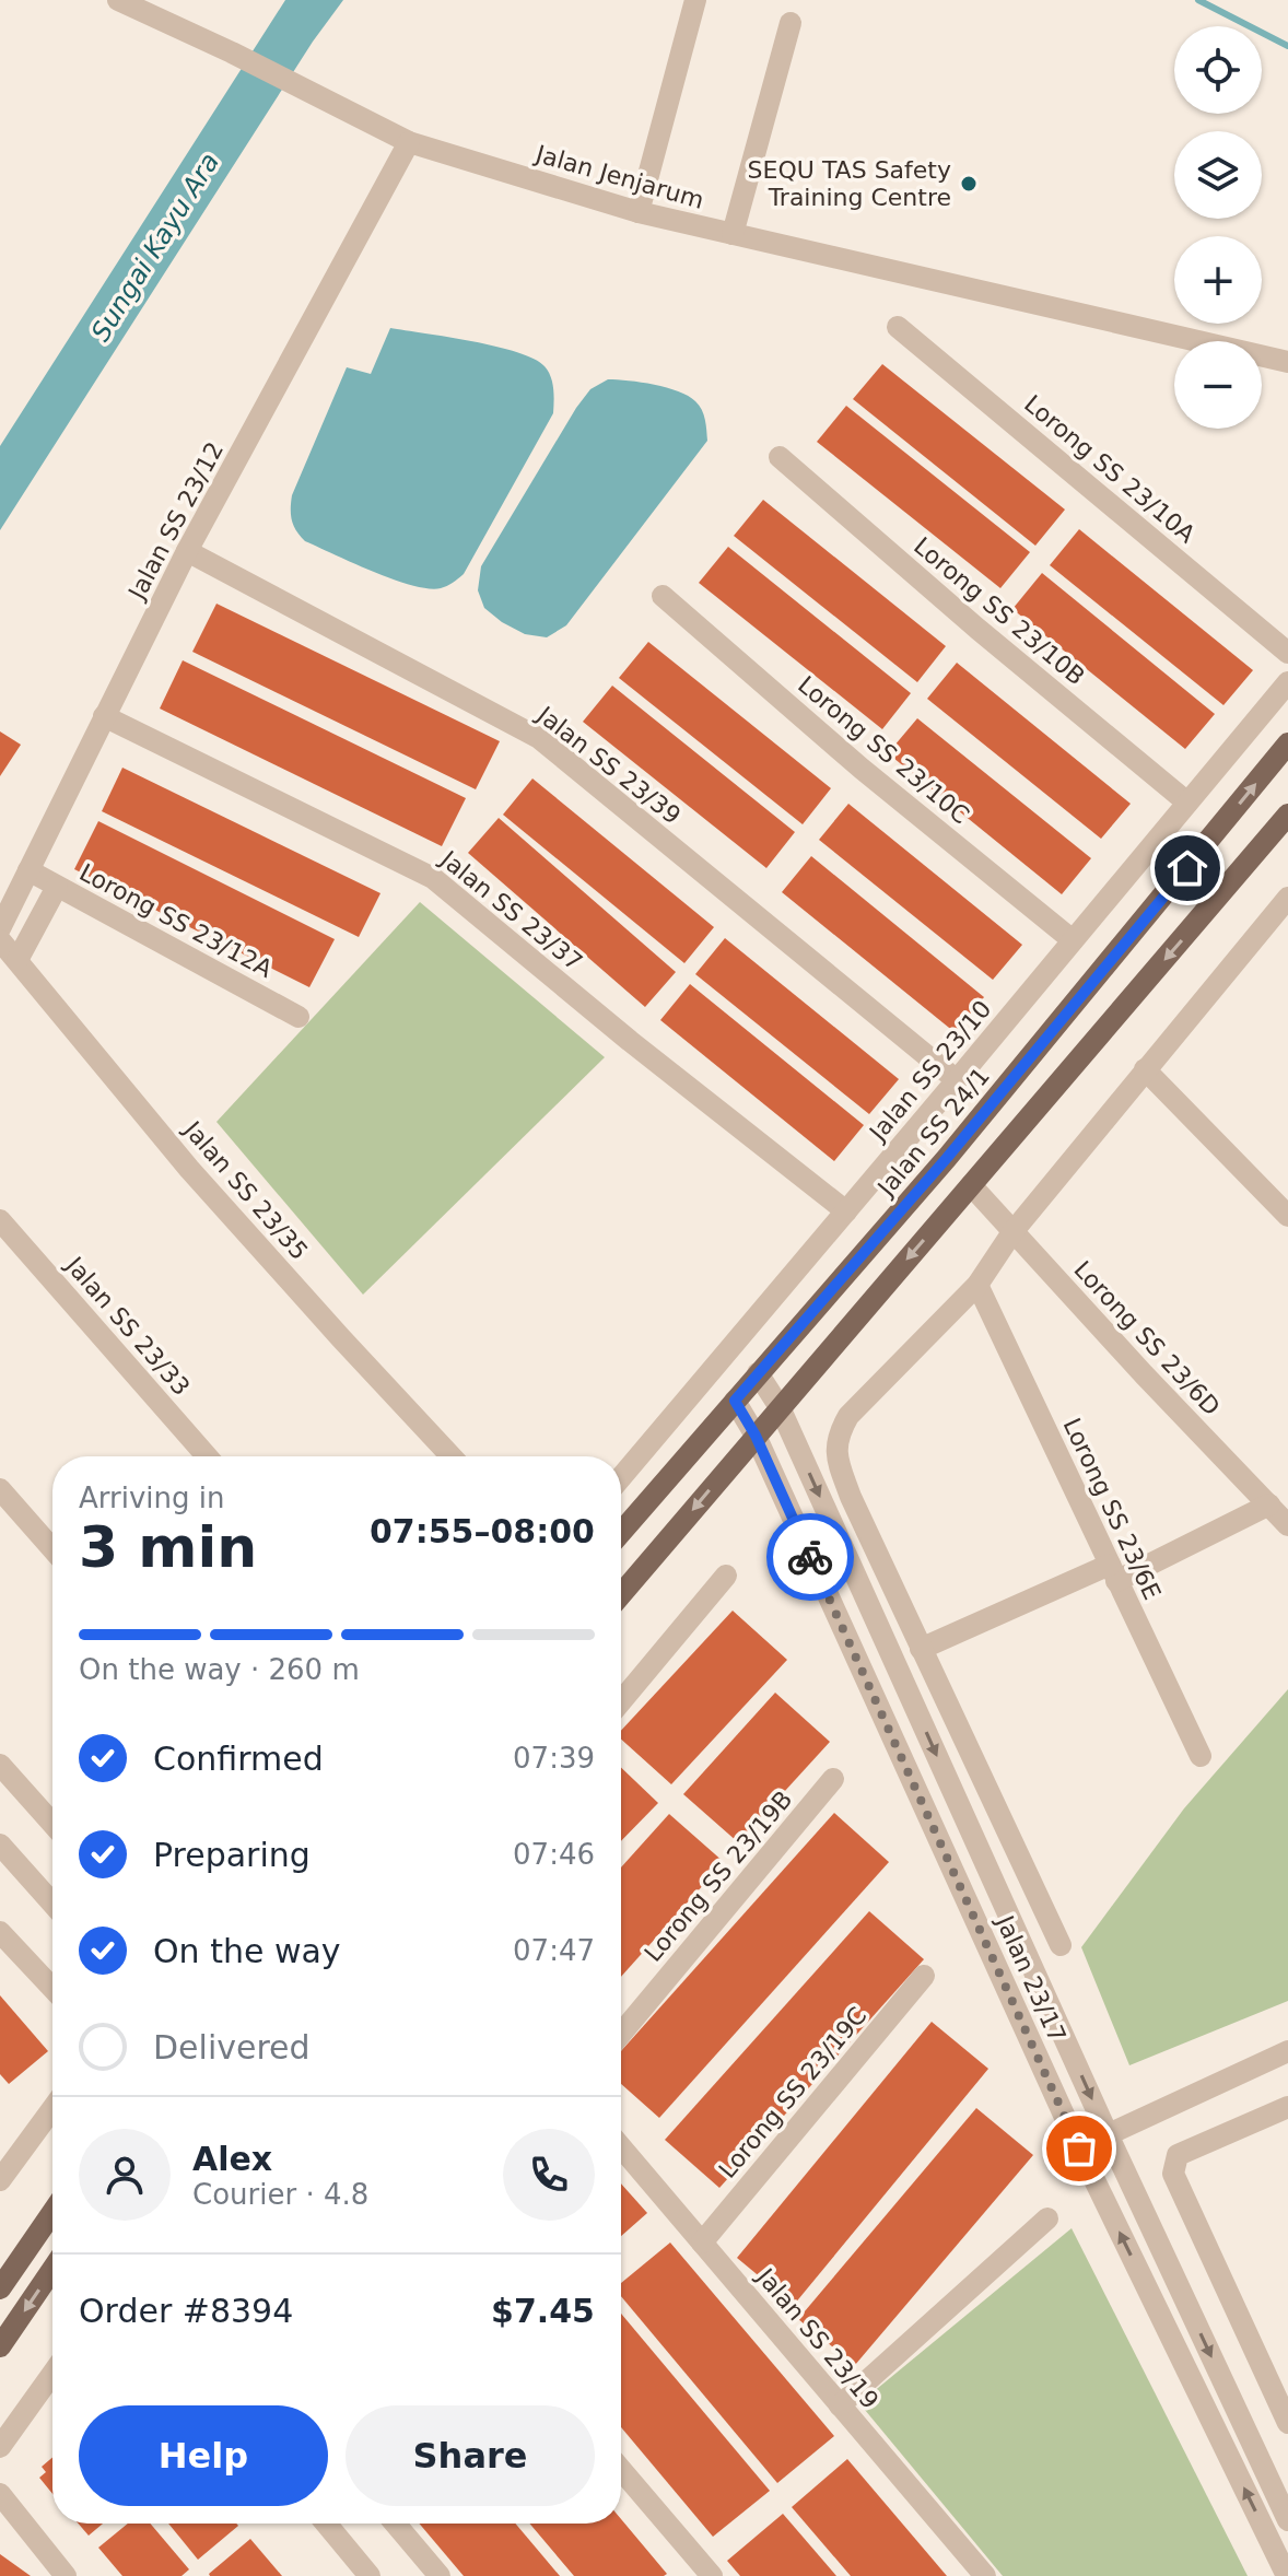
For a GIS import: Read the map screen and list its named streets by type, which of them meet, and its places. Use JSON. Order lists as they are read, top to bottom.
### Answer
{
  "streets": {
    "main road": ["Jalan SS 24/1"],
    "street": [
      "Jalan Jenjarum",
      "Lorong SS 23/10A",
      "Jalan SS 23/12",
      "Lorong SS 23/10B",
      "Lorong SS 23/10C",
      "Jalan SS 23/39",
      "Jalan SS 23/37",
      "Lorong SS 23/12A",
      "Jalan SS 23/10",
      "Jalan SS 23/35",
      "Jalan SS 23/33",
      "Lorong SS 23/6D",
      "Lorong SS 23/6E",
      "Lorong SS 23/19B",
      "Jalan 23/17",
      "Lorong SS 23/19C",
      "Jalan SS 23/19"
    ]
  },
  "crossings": [
    ["Jalan Jenjarum", "Jalan SS 23/12"],
    ["Jalan SS 23/12", "Jalan SS 23/39"],
    ["Jalan SS 23/12", "Jalan SS 23/37"],
    ["Jalan SS 23/12", "Lorong SS 23/12A"],
    ["Lorong SS 23/10B", "Jalan SS 23/10"],
    ["Lorong SS 23/10C", "Jalan SS 23/10"],
    ["Jalan SS 23/39", "Jalan SS 23/10"],
    ["Jalan SS 23/37", "Jalan SS 23/10"],
    ["Jalan SS 24/1", "Jalan 23/17"],
    ["Lorong SS 23/19C", "Jalan SS 23/19"]
  ],
  "water": ["Sungai Kayu Ara"],
  "places": ["SEQU TAS Safety Training Centre"],
  "page": {
    "map_buttons": ["+", "−"],
    "heading": ["3 min", "Arriving in", "07:55–08:00"],
    "panel": [
      "Alex",
      "Courier · 4.8",
      "Order #8394",
      "$7.45"
    ],
    "bar": "On the way · 260 m",
    "list": [
      ["Confirmed", "07:39"],
      ["Preparing", "07:46"],
      ["On the way", "07:47"],
      "Delivered"
    ],
    "buttons": ["Help", "Share"]
  }
}
